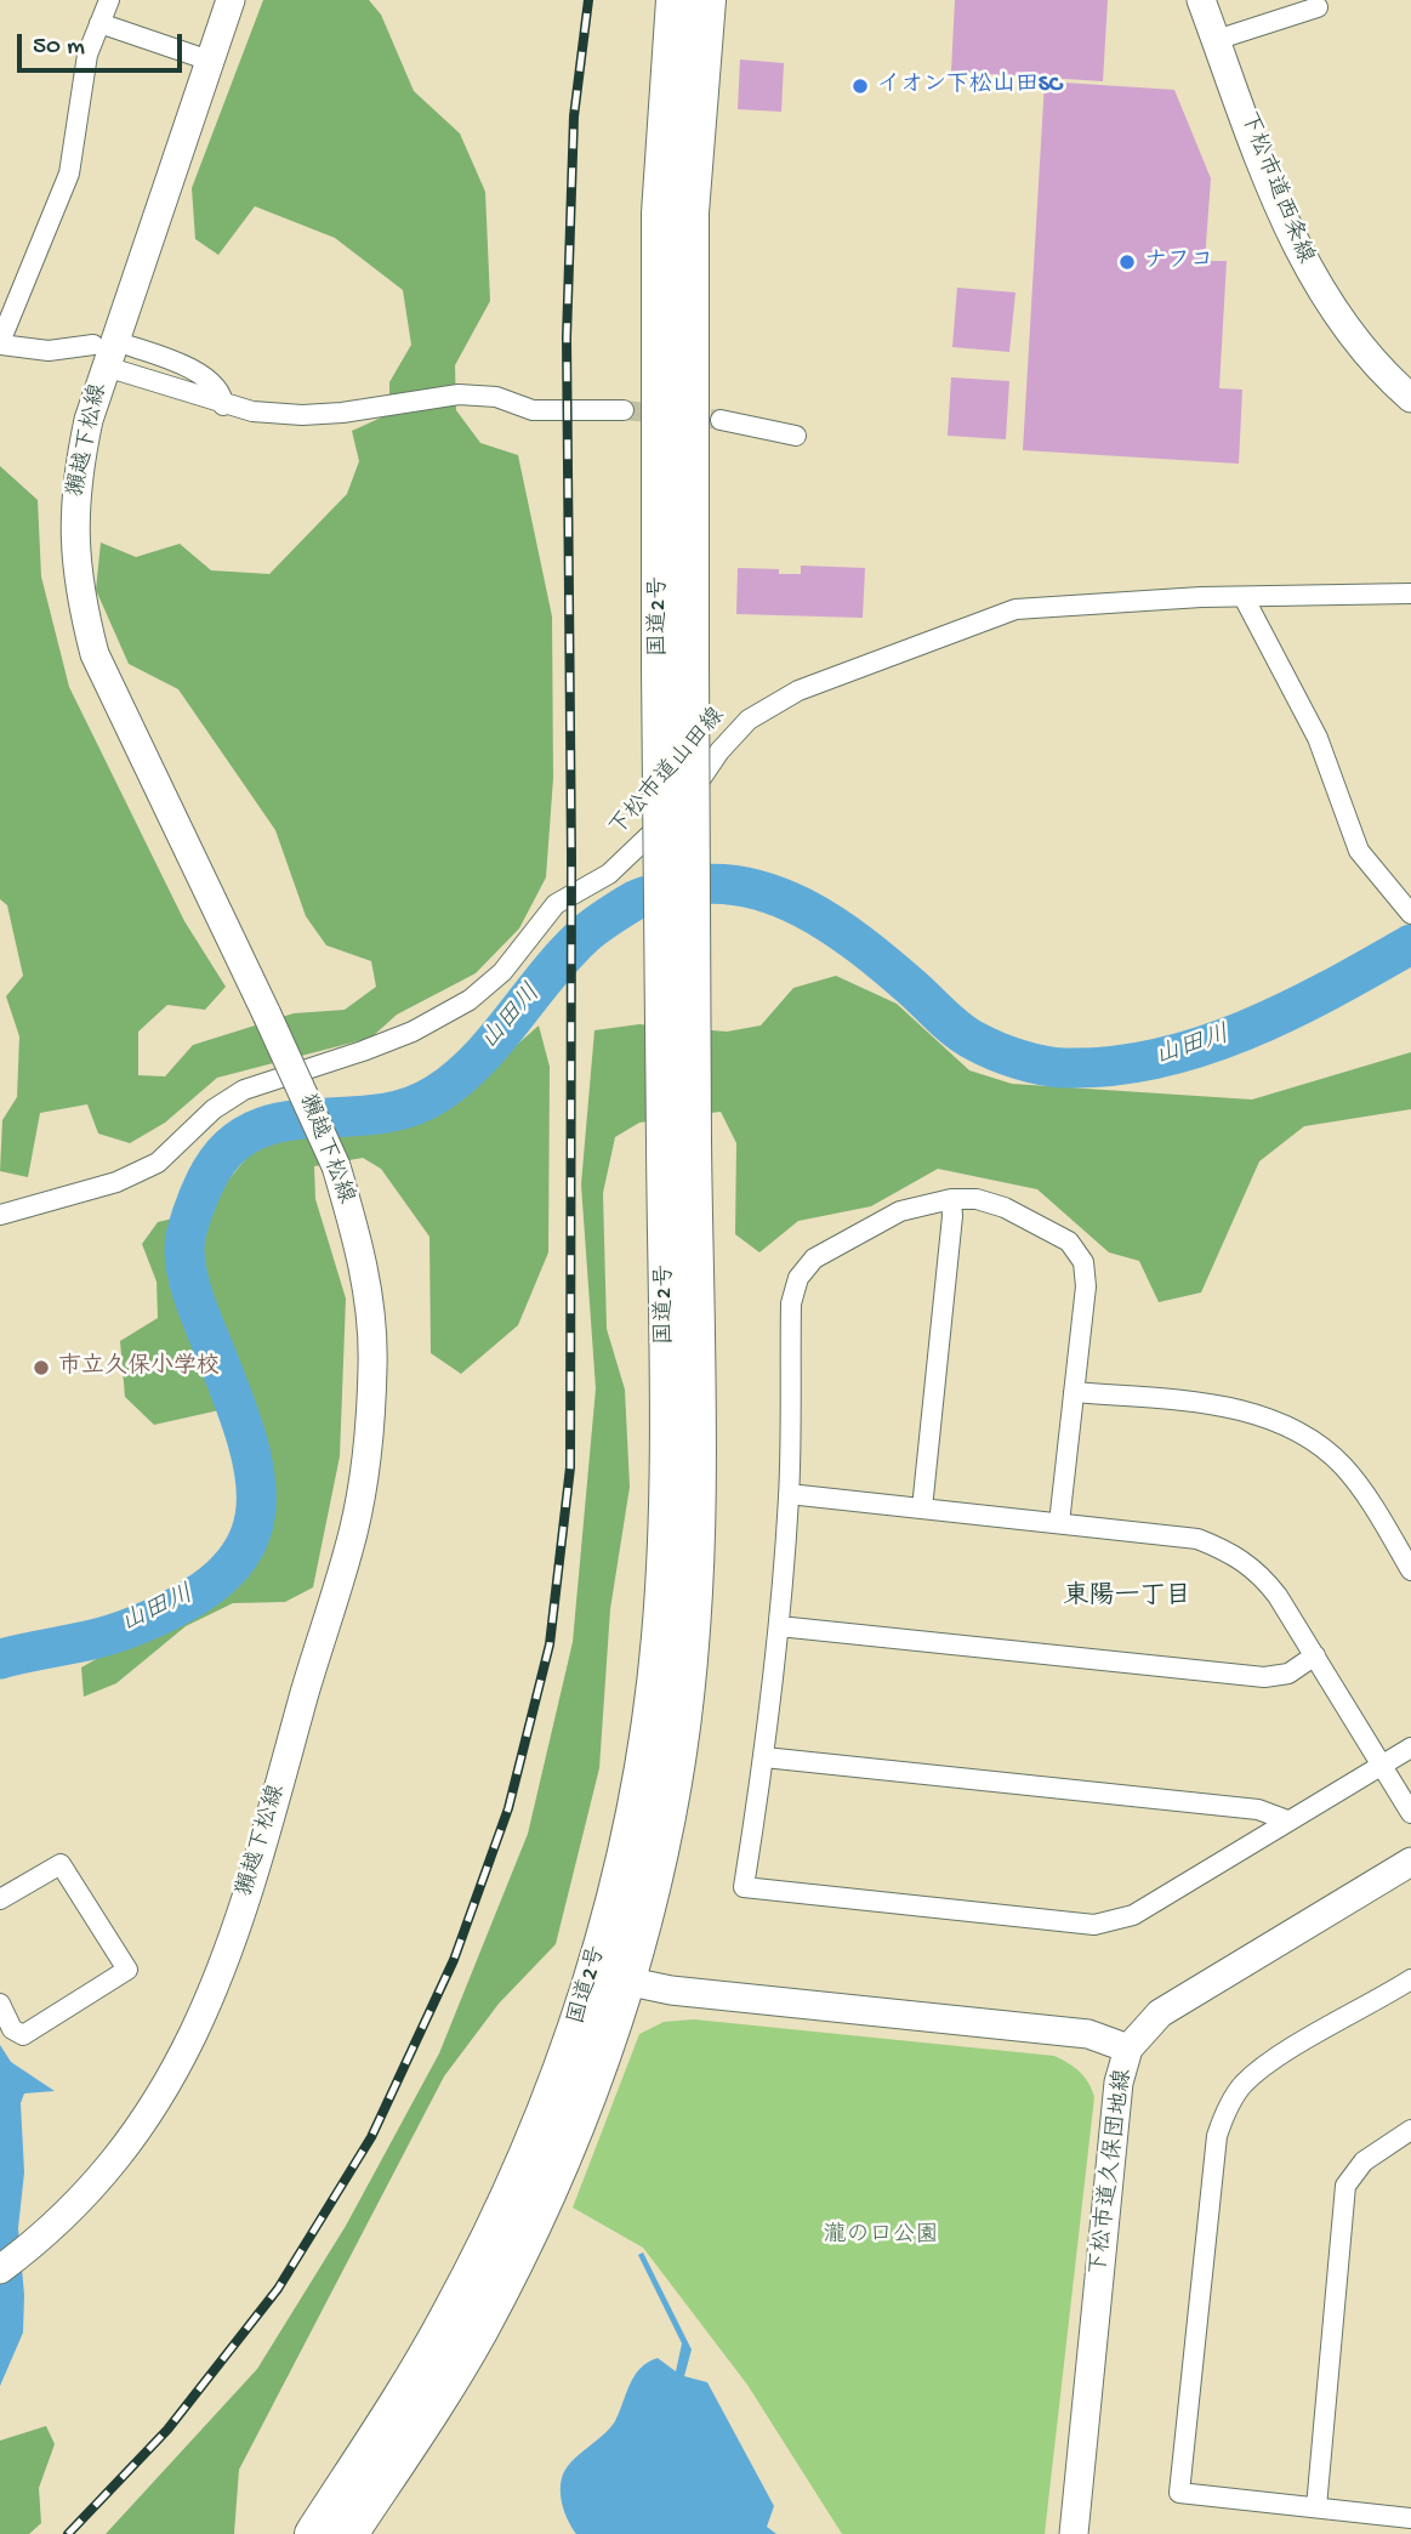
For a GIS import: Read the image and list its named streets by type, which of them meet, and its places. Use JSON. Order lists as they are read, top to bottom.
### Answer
{
  "streets": {
    "highway": ["国道2号"],
    "main road": ["下松市道西条線", "獺越下松線", "下松市道久保団地線"],
    "street": ["下松市道山田線"]
  },
  "districts": ["東陽一丁目"],
  "water": ["山田川"],
  "parks": ["瀧の口公園"],
  "places": ["イオン下松山田SC", "ナフコ", "市立久保小学校"],
  "scale_bar": "50 m"
}
